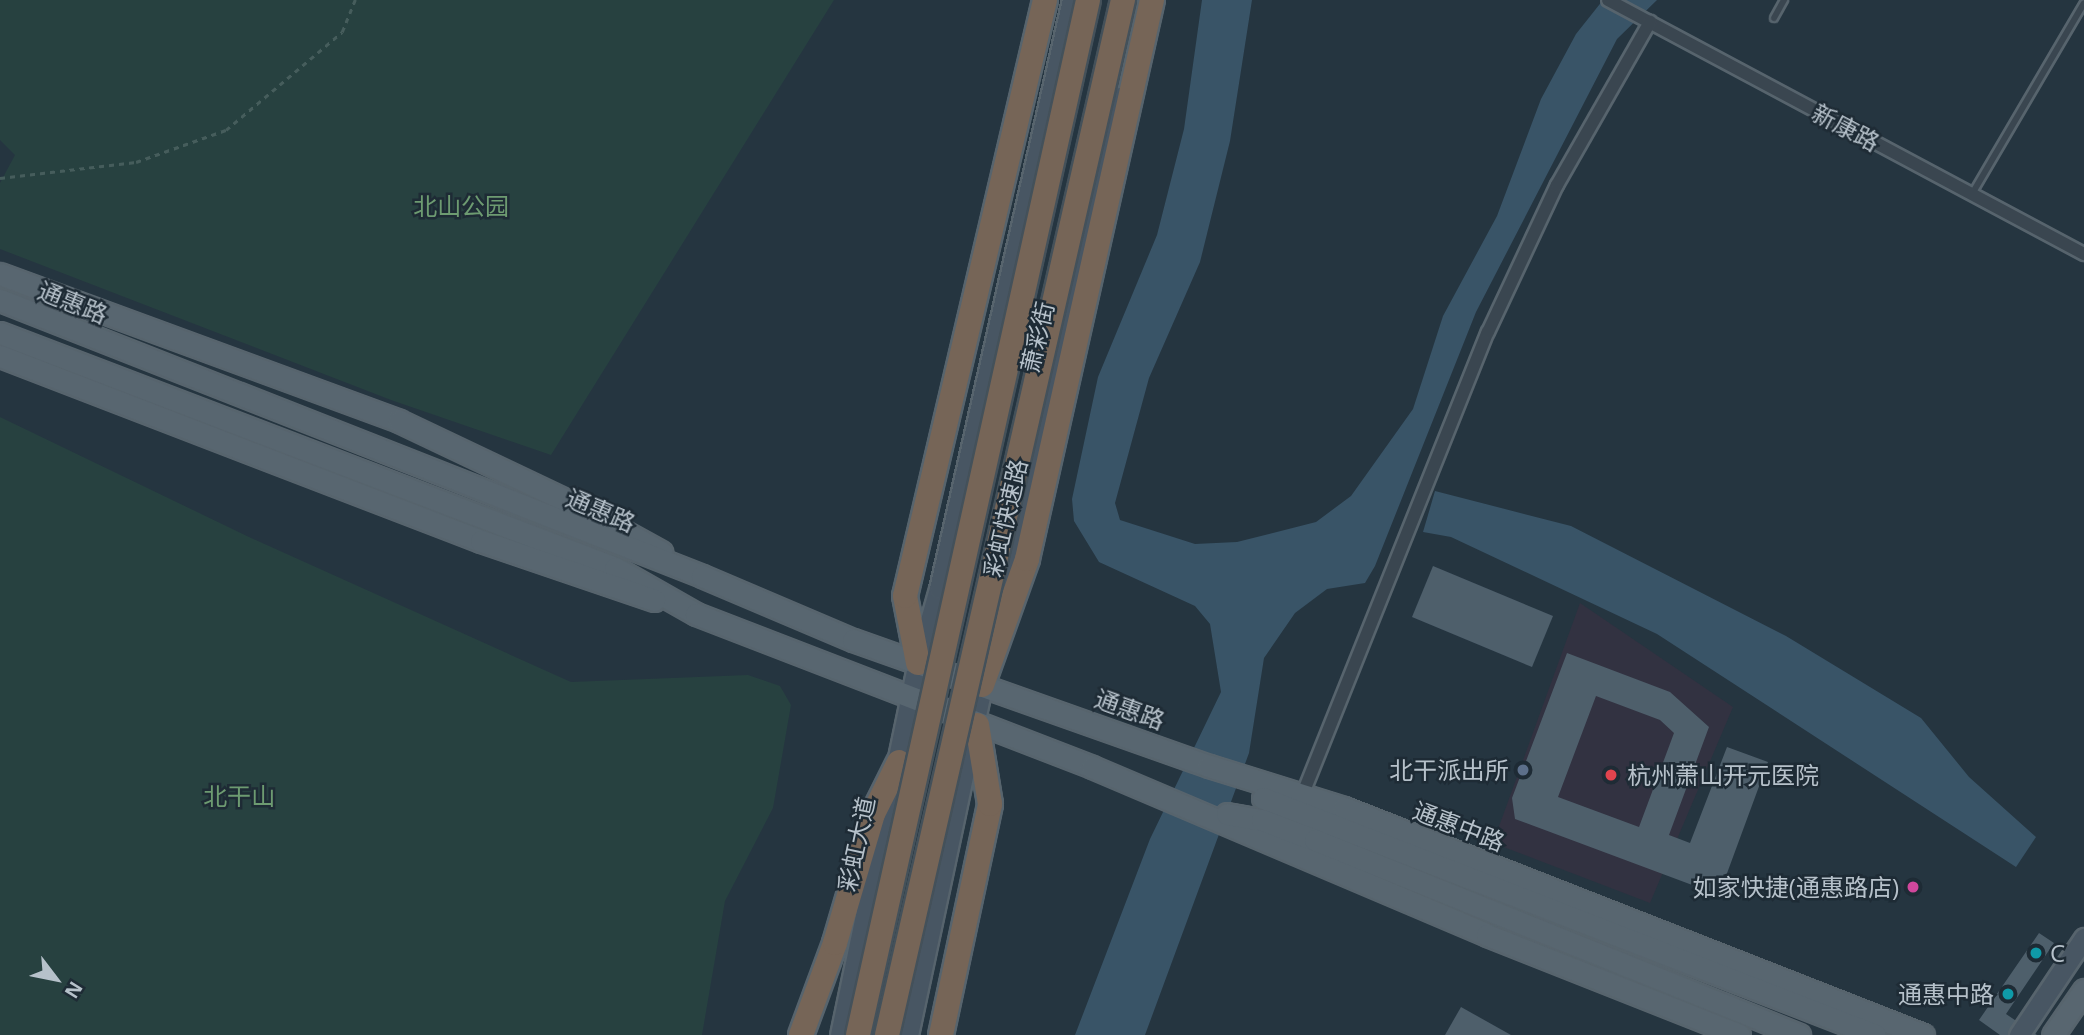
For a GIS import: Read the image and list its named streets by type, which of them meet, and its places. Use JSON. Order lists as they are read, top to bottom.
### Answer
{
  "streets": {
    "highway": ["彩虹快速路"],
    "main road": [
      "通惠路",
      "萧彩街",
      "通惠中路",
      "彩虹大道"
    ],
    "street": ["新康路"]
  },
  "crossings": [
    ["通惠路", "萧彩街"],
    ["通惠路", "通惠中路"],
    ["通惠路", "彩虹大道"],
    ["萧彩街", "彩虹大道"]
  ],
  "parks": ["北山公园", "北干山"],
  "places": [
    "北干派出所",
    "杭州萧山开元医院",
    "如家快捷(通惠路店)",
    "C",
    "通惠中路"
  ],
  "north": "bottom right"
}
